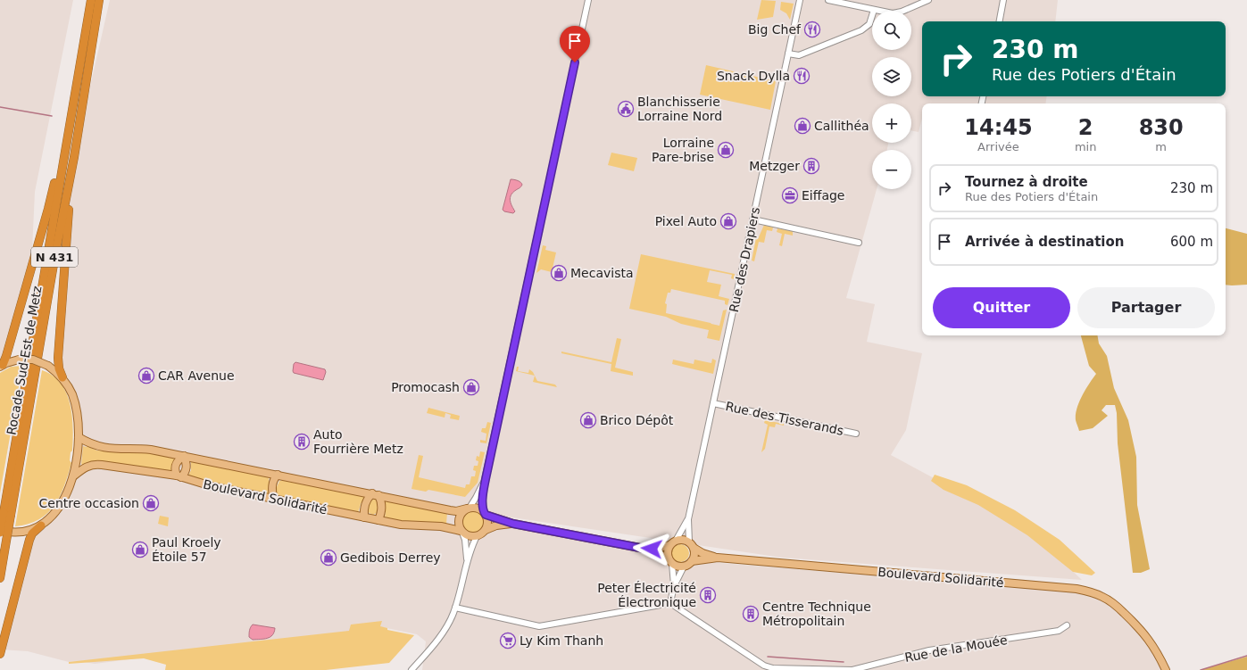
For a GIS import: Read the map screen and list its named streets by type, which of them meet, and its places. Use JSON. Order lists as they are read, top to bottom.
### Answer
{
  "streets": {
    "highway": ["N 431", "Rocade Sud-Est de Metz"],
    "main road": ["Boulevard Solidarité"],
    "street": ["Rue des Drapiers", "Rue des Tisserands", "Rue de la Mouée"]
  },
  "crossings": [
    ["Rue des Drapiers", "Rue des Tisserands"],
    ["Rue des Drapiers", "Boulevard Solidarité"]
  ],
  "places": {
    "restaurant": ["Big Chef", "Snack Dylla"],
    "public building": ["Blanchisserie Lorraine Nord"],
    "shop": [
      "Callithéa",
      "Lorraine Pare-brise",
      "Pixel Auto",
      "Mecavista",
      "CAR Avenue",
      "Promocash",
      "Brico Dépôt",
      "Centre occasion",
      "Paul Kroely Étoile 57",
      "Gedibois Derrey"
    ],
    "building": [
      "Metzger",
      "Auto Fourrière Metz",
      "Peter Électricité Électronique",
      "Centre Technique Métropolitain"
    ],
    "office": ["Eiffage"],
    "supermarket": ["Ly Kim Thanh"]
  },
  "page": {
    "map_buttons": ["+", "−"],
    "turn": ["230 m", "Rue des Potiers d'Étain"],
    "eta": [
      "14:45",
      "Arrivée",
      "2",
      "min",
      "830",
      "m"
    ],
    "list": [
      {
        "name": "Tournez à droite",
        "note": "Rue des Potiers d'Étain",
        "value": "230 m"
      },
      {
        "name": "Arrivée à destination",
        "value": "600 m"
      }
    ],
    "buttons": ["Quitter", "Partager"]
  }
}
